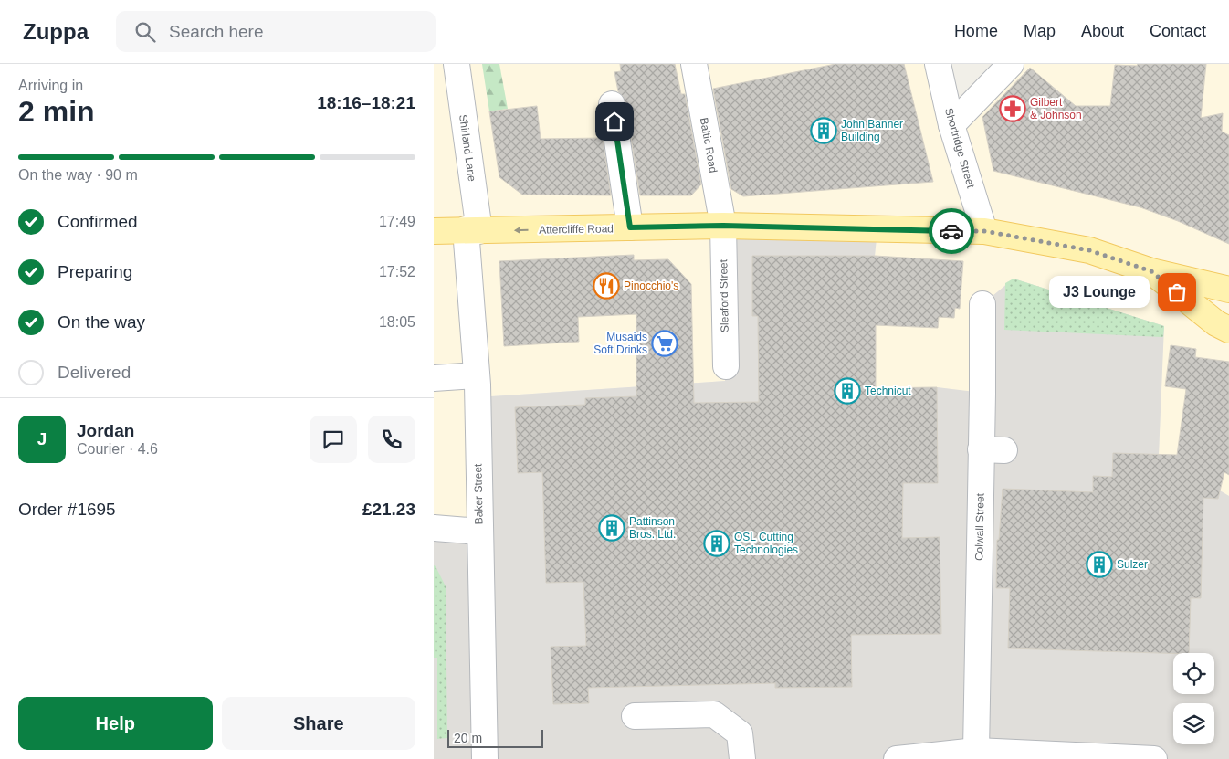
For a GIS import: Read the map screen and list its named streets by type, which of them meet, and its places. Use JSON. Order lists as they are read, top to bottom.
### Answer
{
  "streets": {
    "main road": ["Attercliffe Road"],
    "street": [
      "Baltic Road",
      "Shirland Lane",
      "Shortridge Street",
      "Sleaford Street",
      "Baker Street",
      "Colwall Street"
    ]
  },
  "crossings": [
    ["Baltic Road", "Attercliffe Road"],
    ["Baltic Road", "Sleaford Street"],
    ["Shirland Lane", "Attercliffe Road"],
    ["Shirland Lane", "Baker Street"],
    ["Shortridge Street", "Attercliffe Road"],
    ["Attercliffe Road", "Sleaford Street"],
    ["Attercliffe Road", "Baker Street"]
  ],
  "places": {
    "pharmacy": ["Gilbert & Johnson"],
    "building": [
      "John Banner Building",
      "Technicut",
      "Pattinson Bros. Ltd.",
      "OSL Cutting Technologies",
      "Sulzer"
    ],
    "restaurant": ["Pinocchio's"],
    "other": ["J3 Lounge"],
    "supermarket": ["Musaids Soft Drinks"]
  },
  "scale_bar": "20 m",
  "page": {
    "header": "Zuppa",
    "search": "Search here",
    "nav": [
      "Home",
      "Map",
      "About",
      "Contact"
    ],
    "heading": ["2 min", "Arriving in", "18:16–18:21"],
    "panel": [
      "Jordan",
      "Courier · 4.6",
      "Order #1695",
      "£21.23"
    ],
    "bar": "On the way · 90 m",
    "list": [
      ["Confirmed", "17:49"],
      ["Preparing", "17:52"],
      ["On the way", "18:05"],
      "Delivered"
    ],
    "bubble": "J3 Lounge",
    "round": "J",
    "buttons": ["Help", "Share"],
    "scale": "20 m"
  }
}
